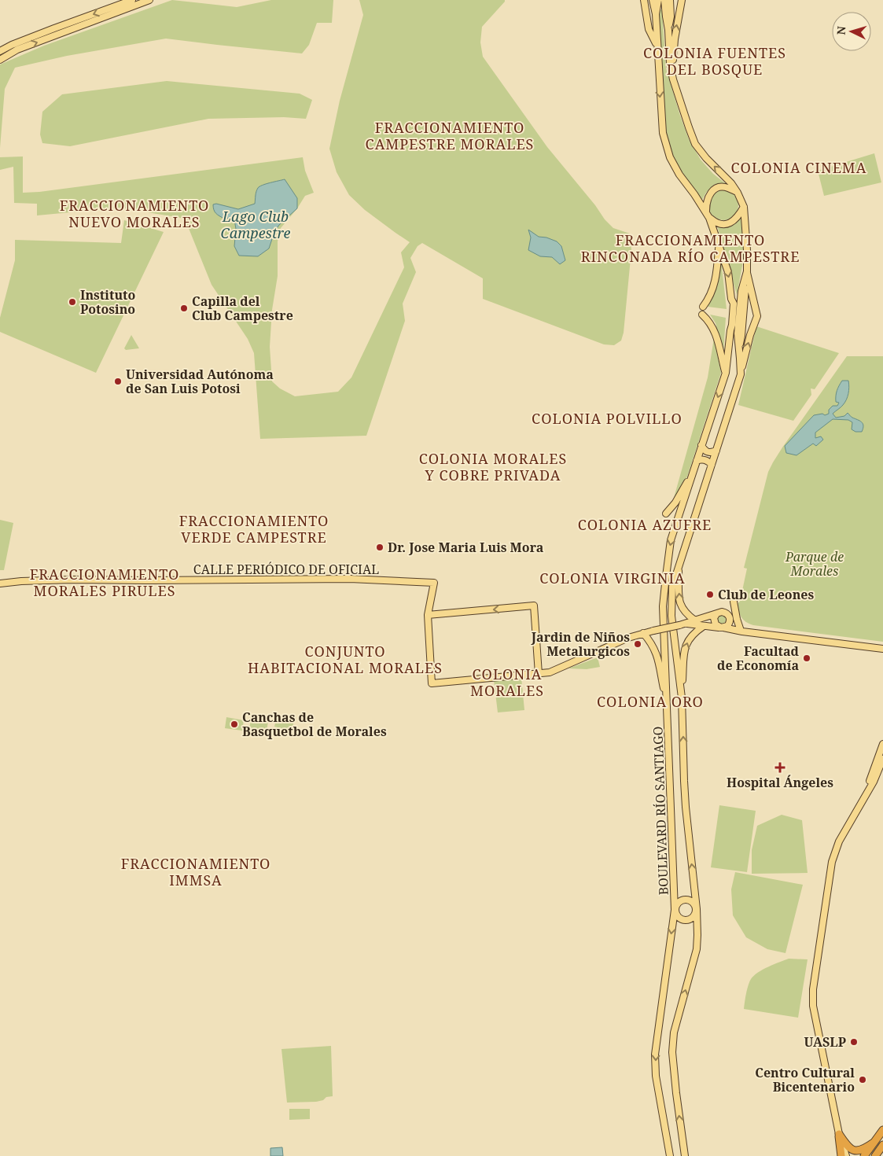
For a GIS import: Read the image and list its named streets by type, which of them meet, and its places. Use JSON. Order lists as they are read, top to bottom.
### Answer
{
  "streets": {
    "main road": ["CALLE PERIÓDICO DE OFICIAL", "BOULEVARD RÍO SANTIAGO"]
  },
  "districts": [
    "COLONIA FUENTES DEL BOSQUE",
    "FRACCIONAMIENTO CAMPESTRE MORALES",
    "COLONIA CINEMA",
    "FRACCIONAMIENTO NUEVO MORALES",
    "FRACCIONAMIENTO RINCONADA RÍO CAMPESTRE",
    "COLONIA POLVILLO",
    "COLONIA MORALES Y COBRE PRIVADA",
    "FRACCIONAMIENTO VERDE CAMPESTRE",
    "COLONIA AZUFRE",
    "FRACCIONAMIENTO MORALES PIRULES",
    "COLONIA VIRGINIA",
    "CONJUNTO HABITACIONAL MORALES",
    "COLONIA MORALES",
    "COLONIA ORO",
    "FRACCIONAMIENTO IMMSA"
  ],
  "water": ["Lago Club Campestre"],
  "parks": ["Parque de Morales"],
  "places": {
    "other": [
      "Instituto Potosino",
      "Capilla del Club Campestre",
      "Universidad Autónoma de San Luis Potosi",
      "Dr. Jose Maria Luis Mora",
      "Club de Leones",
      "Jardin de Niños Metalurgicos",
      "Facultad de Economía",
      "Canchas de Basquetbol de Morales",
      "UASLP",
      "Centro Cultural Bicentenario"
    ],
    "health": ["Hospital Ángeles"]
  },
  "north": "left"
}
